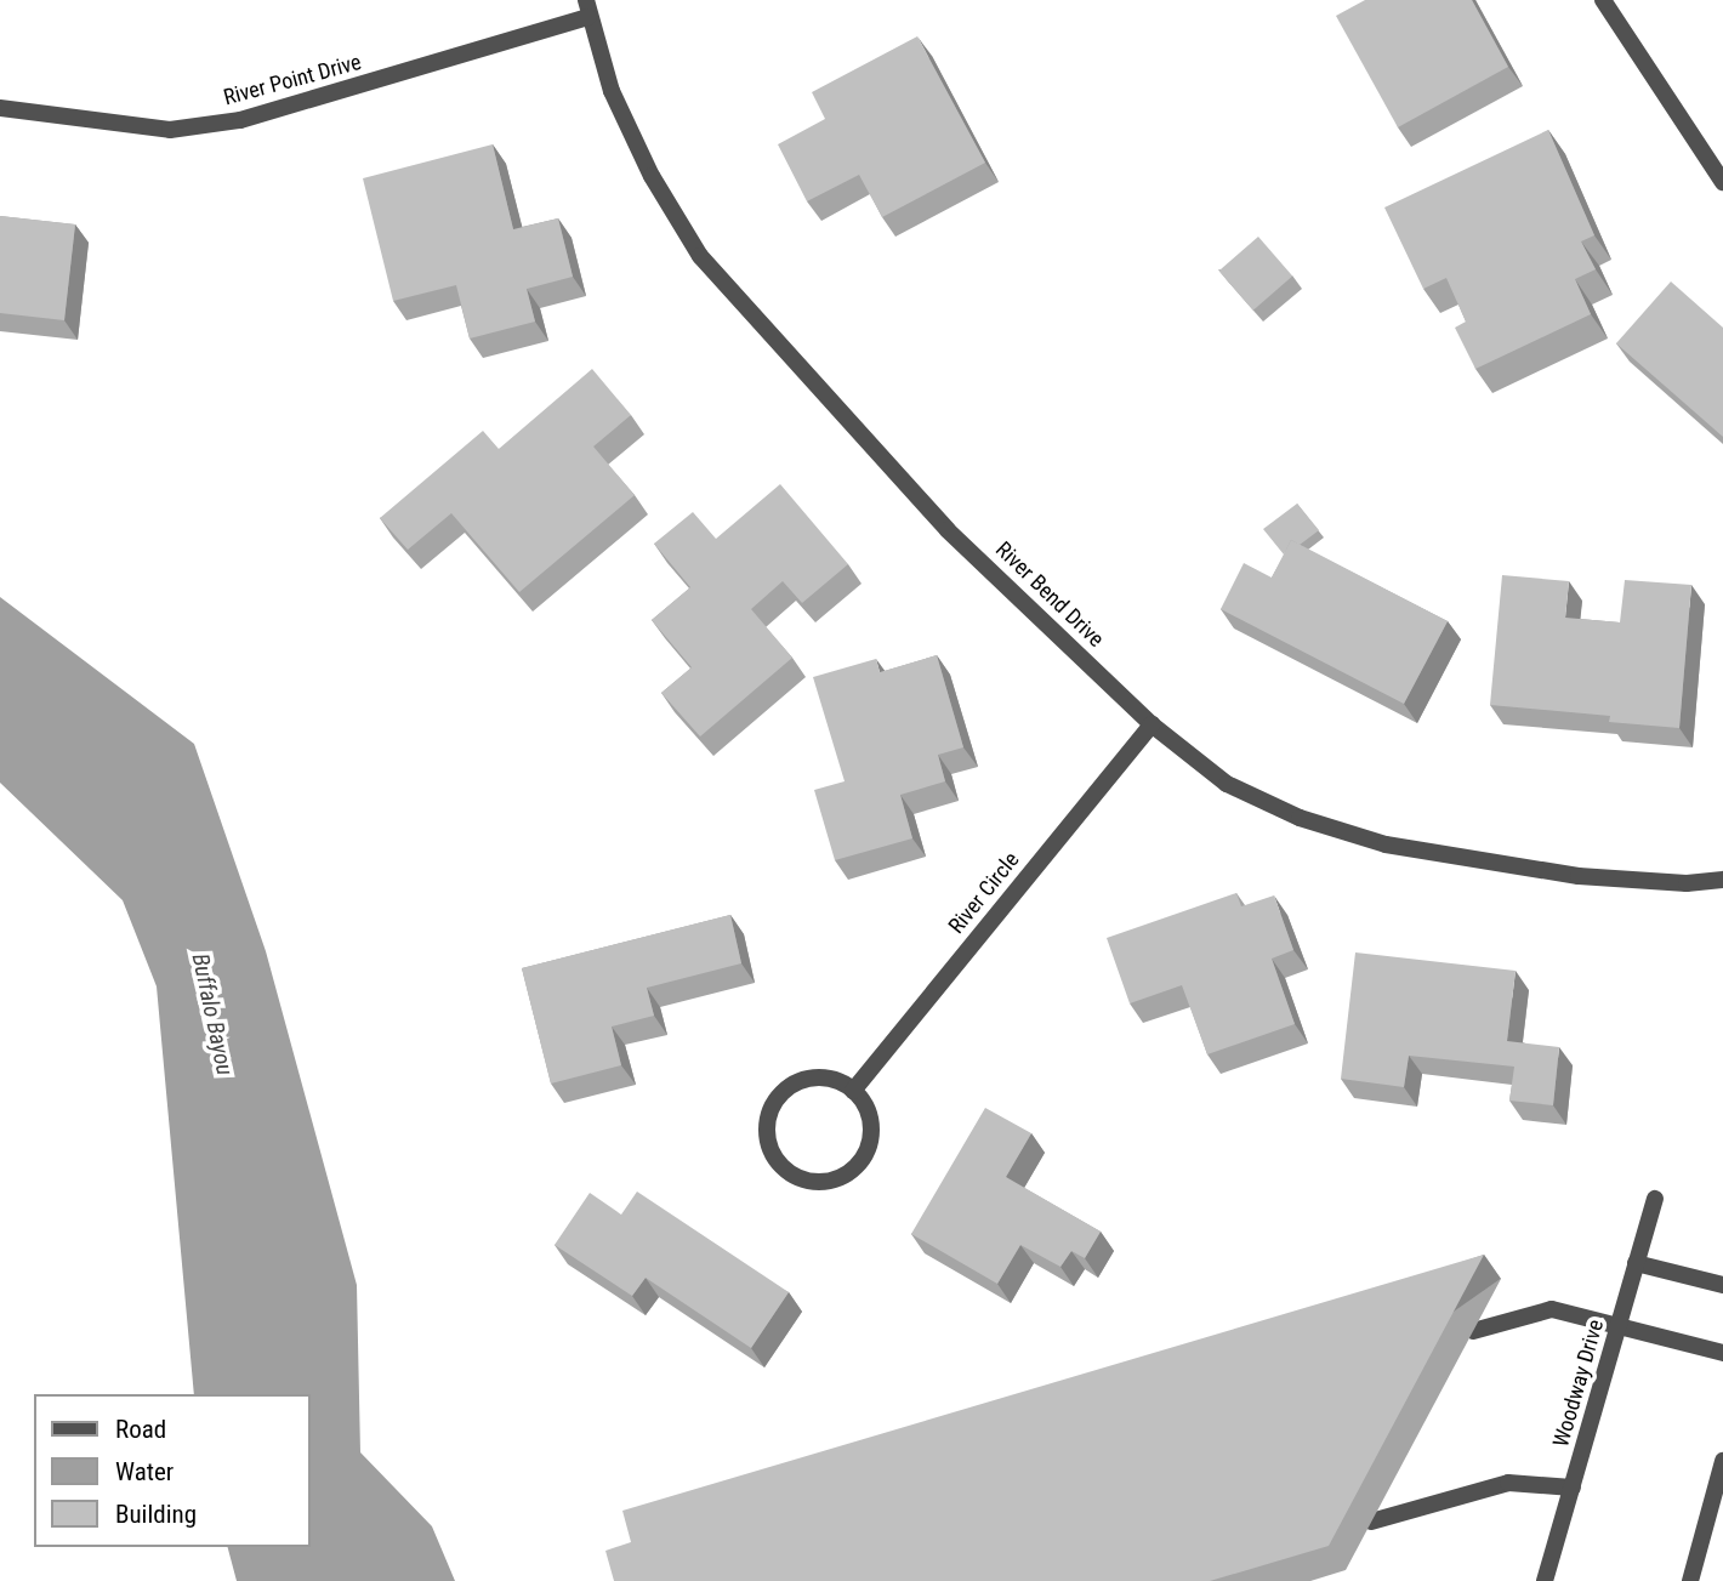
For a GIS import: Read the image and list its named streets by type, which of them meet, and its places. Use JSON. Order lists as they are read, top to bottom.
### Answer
{
  "streets": {
    "street": [
      "River Point Drive",
      "River Bend Drive",
      "River Circle",
      "Woodway Drive"
    ]
  },
  "crossings": [
    ["River Point Drive", "River Bend Drive"],
    ["River Bend Drive", "River Circle"]
  ],
  "water": ["Buffalo Bayou"],
  "legend": ["Road", "Water", "Building"]
}
